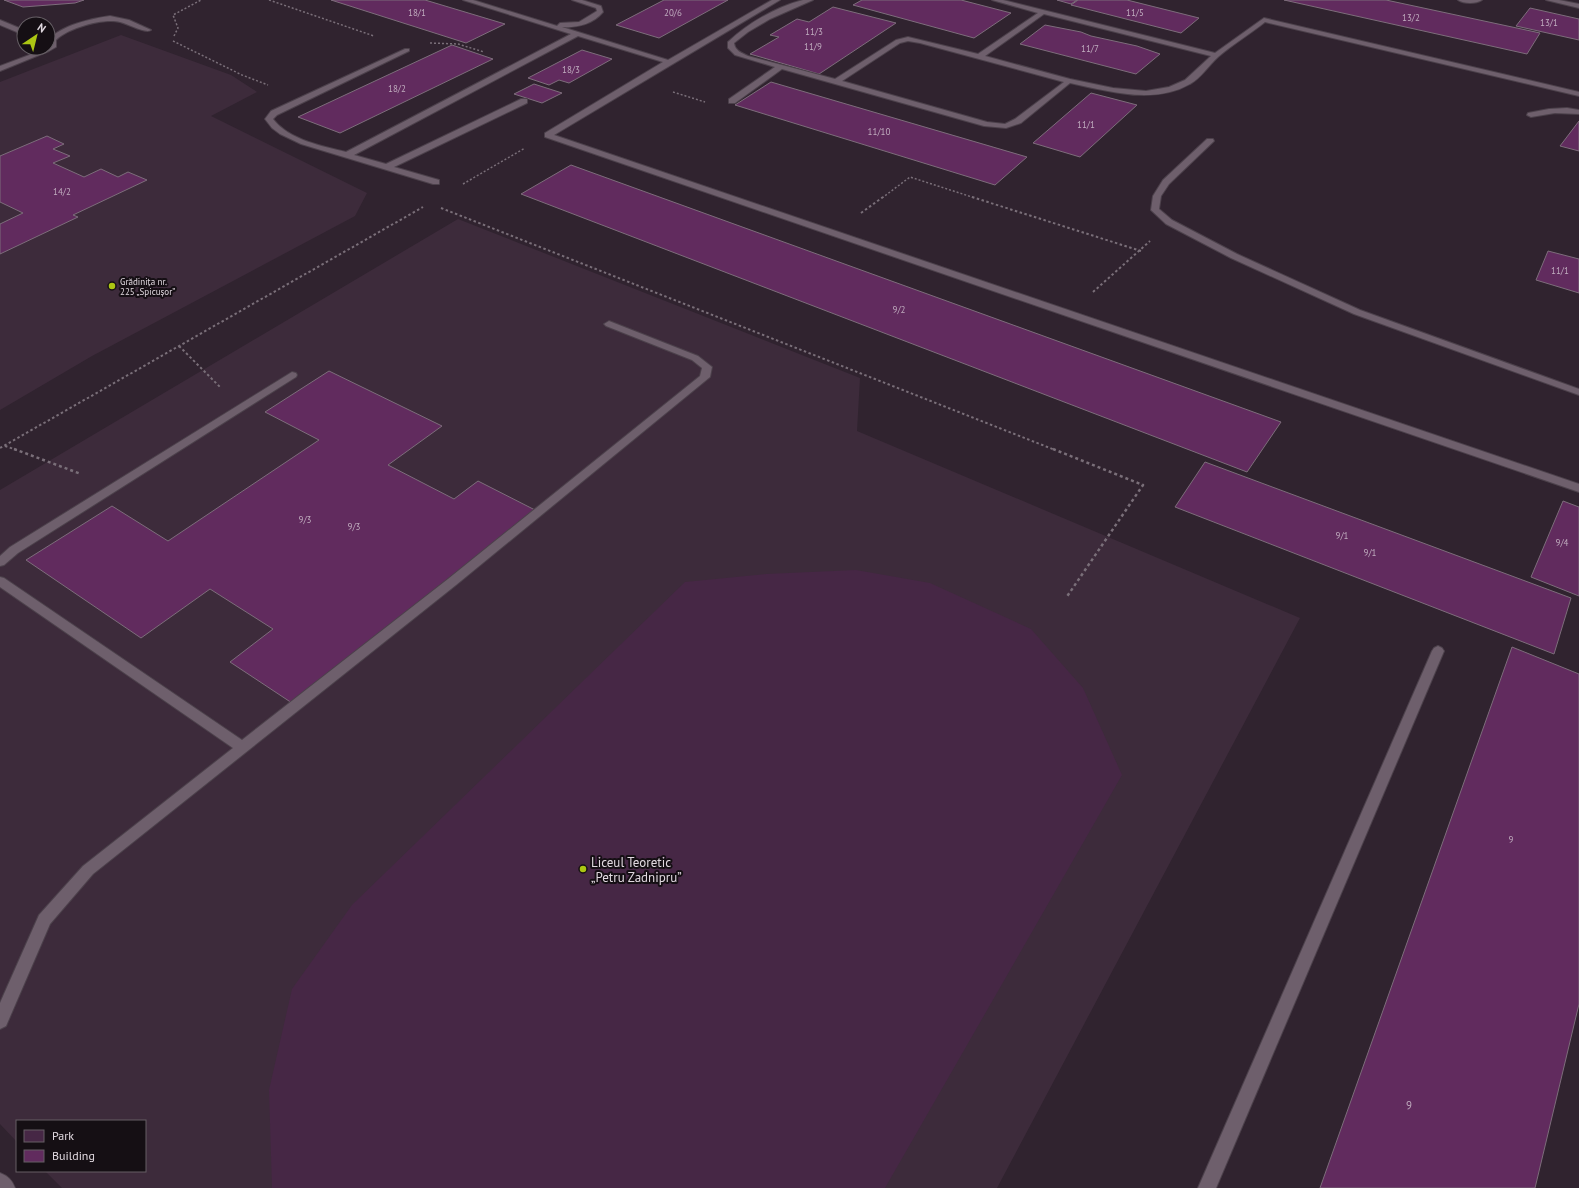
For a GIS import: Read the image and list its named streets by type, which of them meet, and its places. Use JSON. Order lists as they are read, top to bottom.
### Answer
{
  "places": ["Grădinița nr. 225 „Spicușor”", "Liceul Teoretic „Petru Zadnipru”"],
  "house_numbers": [
    "18/1",
    "20/6",
    "11/5",
    "13/2",
    "13/1",
    "11/3",
    "11/9",
    "11/7",
    "18/3",
    "18/2",
    "11/1",
    "11/10",
    "14/2",
    "11/1",
    "9/2",
    "9/3",
    "9/3",
    "9/1",
    "9/4",
    "9/1",
    "9",
    "9"
  ],
  "legend": ["Park", "Building"],
  "north": "top right"
}
